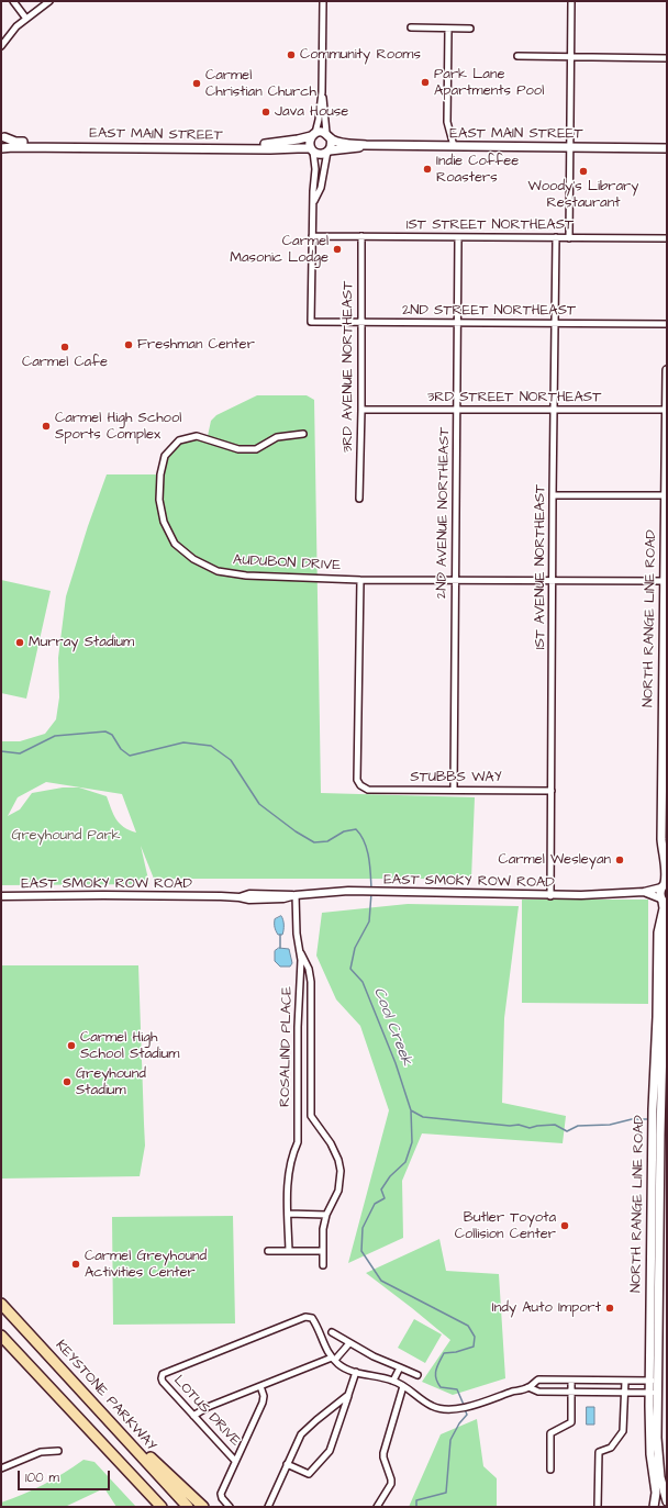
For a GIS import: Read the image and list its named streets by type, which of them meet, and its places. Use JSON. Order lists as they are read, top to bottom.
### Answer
{
  "streets": {
    "highway": ["KEYSTONE PARKWAY"],
    "main road": ["EAST MAIN STREET", "NORTH RANGE LINE ROAD"],
    "street": [
      "1ST STREET NORTHEAST",
      "2ND STREET NORTHEAST",
      "3RD AVENUE NORTHEAST",
      "3RD STREET NORTHEAST",
      "2ND AVENUE NORTHEAST",
      "AUDUBON DRIVE",
      "1ST AVENUE NORTHEAST",
      "STUBBS WAY",
      "EAST SMOKY ROW ROAD",
      "ROSALIND PLACE",
      "LOTUS DRIVE"
    ]
  },
  "crossings": [
    ["1ST STREET NORTHEAST", "2ND STREET NORTHEAST"],
    ["1ST STREET NORTHEAST", "3RD AVENUE NORTHEAST"],
    ["1ST STREET NORTHEAST", "2ND AVENUE NORTHEAST"],
    ["1ST STREET NORTHEAST", "1ST AVENUE NORTHEAST"],
    ["2ND STREET NORTHEAST", "3RD AVENUE NORTHEAST"],
    ["2ND STREET NORTHEAST", "2ND AVENUE NORTHEAST"],
    ["2ND STREET NORTHEAST", "1ST AVENUE NORTHEAST"],
    ["3RD AVENUE NORTHEAST", "3RD STREET NORTHEAST"],
    ["3RD STREET NORTHEAST", "2ND AVENUE NORTHEAST"],
    ["3RD STREET NORTHEAST", "1ST AVENUE NORTHEAST"],
    ["3RD STREET NORTHEAST", "NORTH RANGE LINE ROAD"],
    ["2ND AVENUE NORTHEAST", "AUDUBON DRIVE"],
    ["2ND AVENUE NORTHEAST", "STUBBS WAY"],
    ["AUDUBON DRIVE", "1ST AVENUE NORTHEAST"],
    ["AUDUBON DRIVE", "NORTH RANGE LINE ROAD"],
    ["AUDUBON DRIVE", "STUBBS WAY"],
    ["1ST AVENUE NORTHEAST", "STUBBS WAY"],
    ["1ST AVENUE NORTHEAST", "EAST SMOKY ROW ROAD"],
    ["NORTH RANGE LINE ROAD", "EAST SMOKY ROW ROAD"],
    ["EAST SMOKY ROW ROAD", "ROSALIND PLACE"]
  ],
  "water": ["Cool Creek"],
  "parks": ["Greyhound Park"],
  "places": [
    "Community Rooms",
    "Park Lane Apartments Pool",
    "Carmel Christian Church",
    "Java House",
    "Indie Coffee Roasters",
    "Woody's Library Restaurant",
    "Carmel Masonic Lodge",
    "Freshman Center",
    "Carmel Cafe",
    "Carmel High School Sports Complex",
    "Murray Stadium",
    "Carmel Wesleyan",
    "Carmel High School Stadium",
    "Greyhound Stadium",
    "Butler Toyota Collision Center",
    "Carmel Greyhound Activities Center",
    "Indy Auto Import"
  ],
  "scale_bar": "100 m"
}
